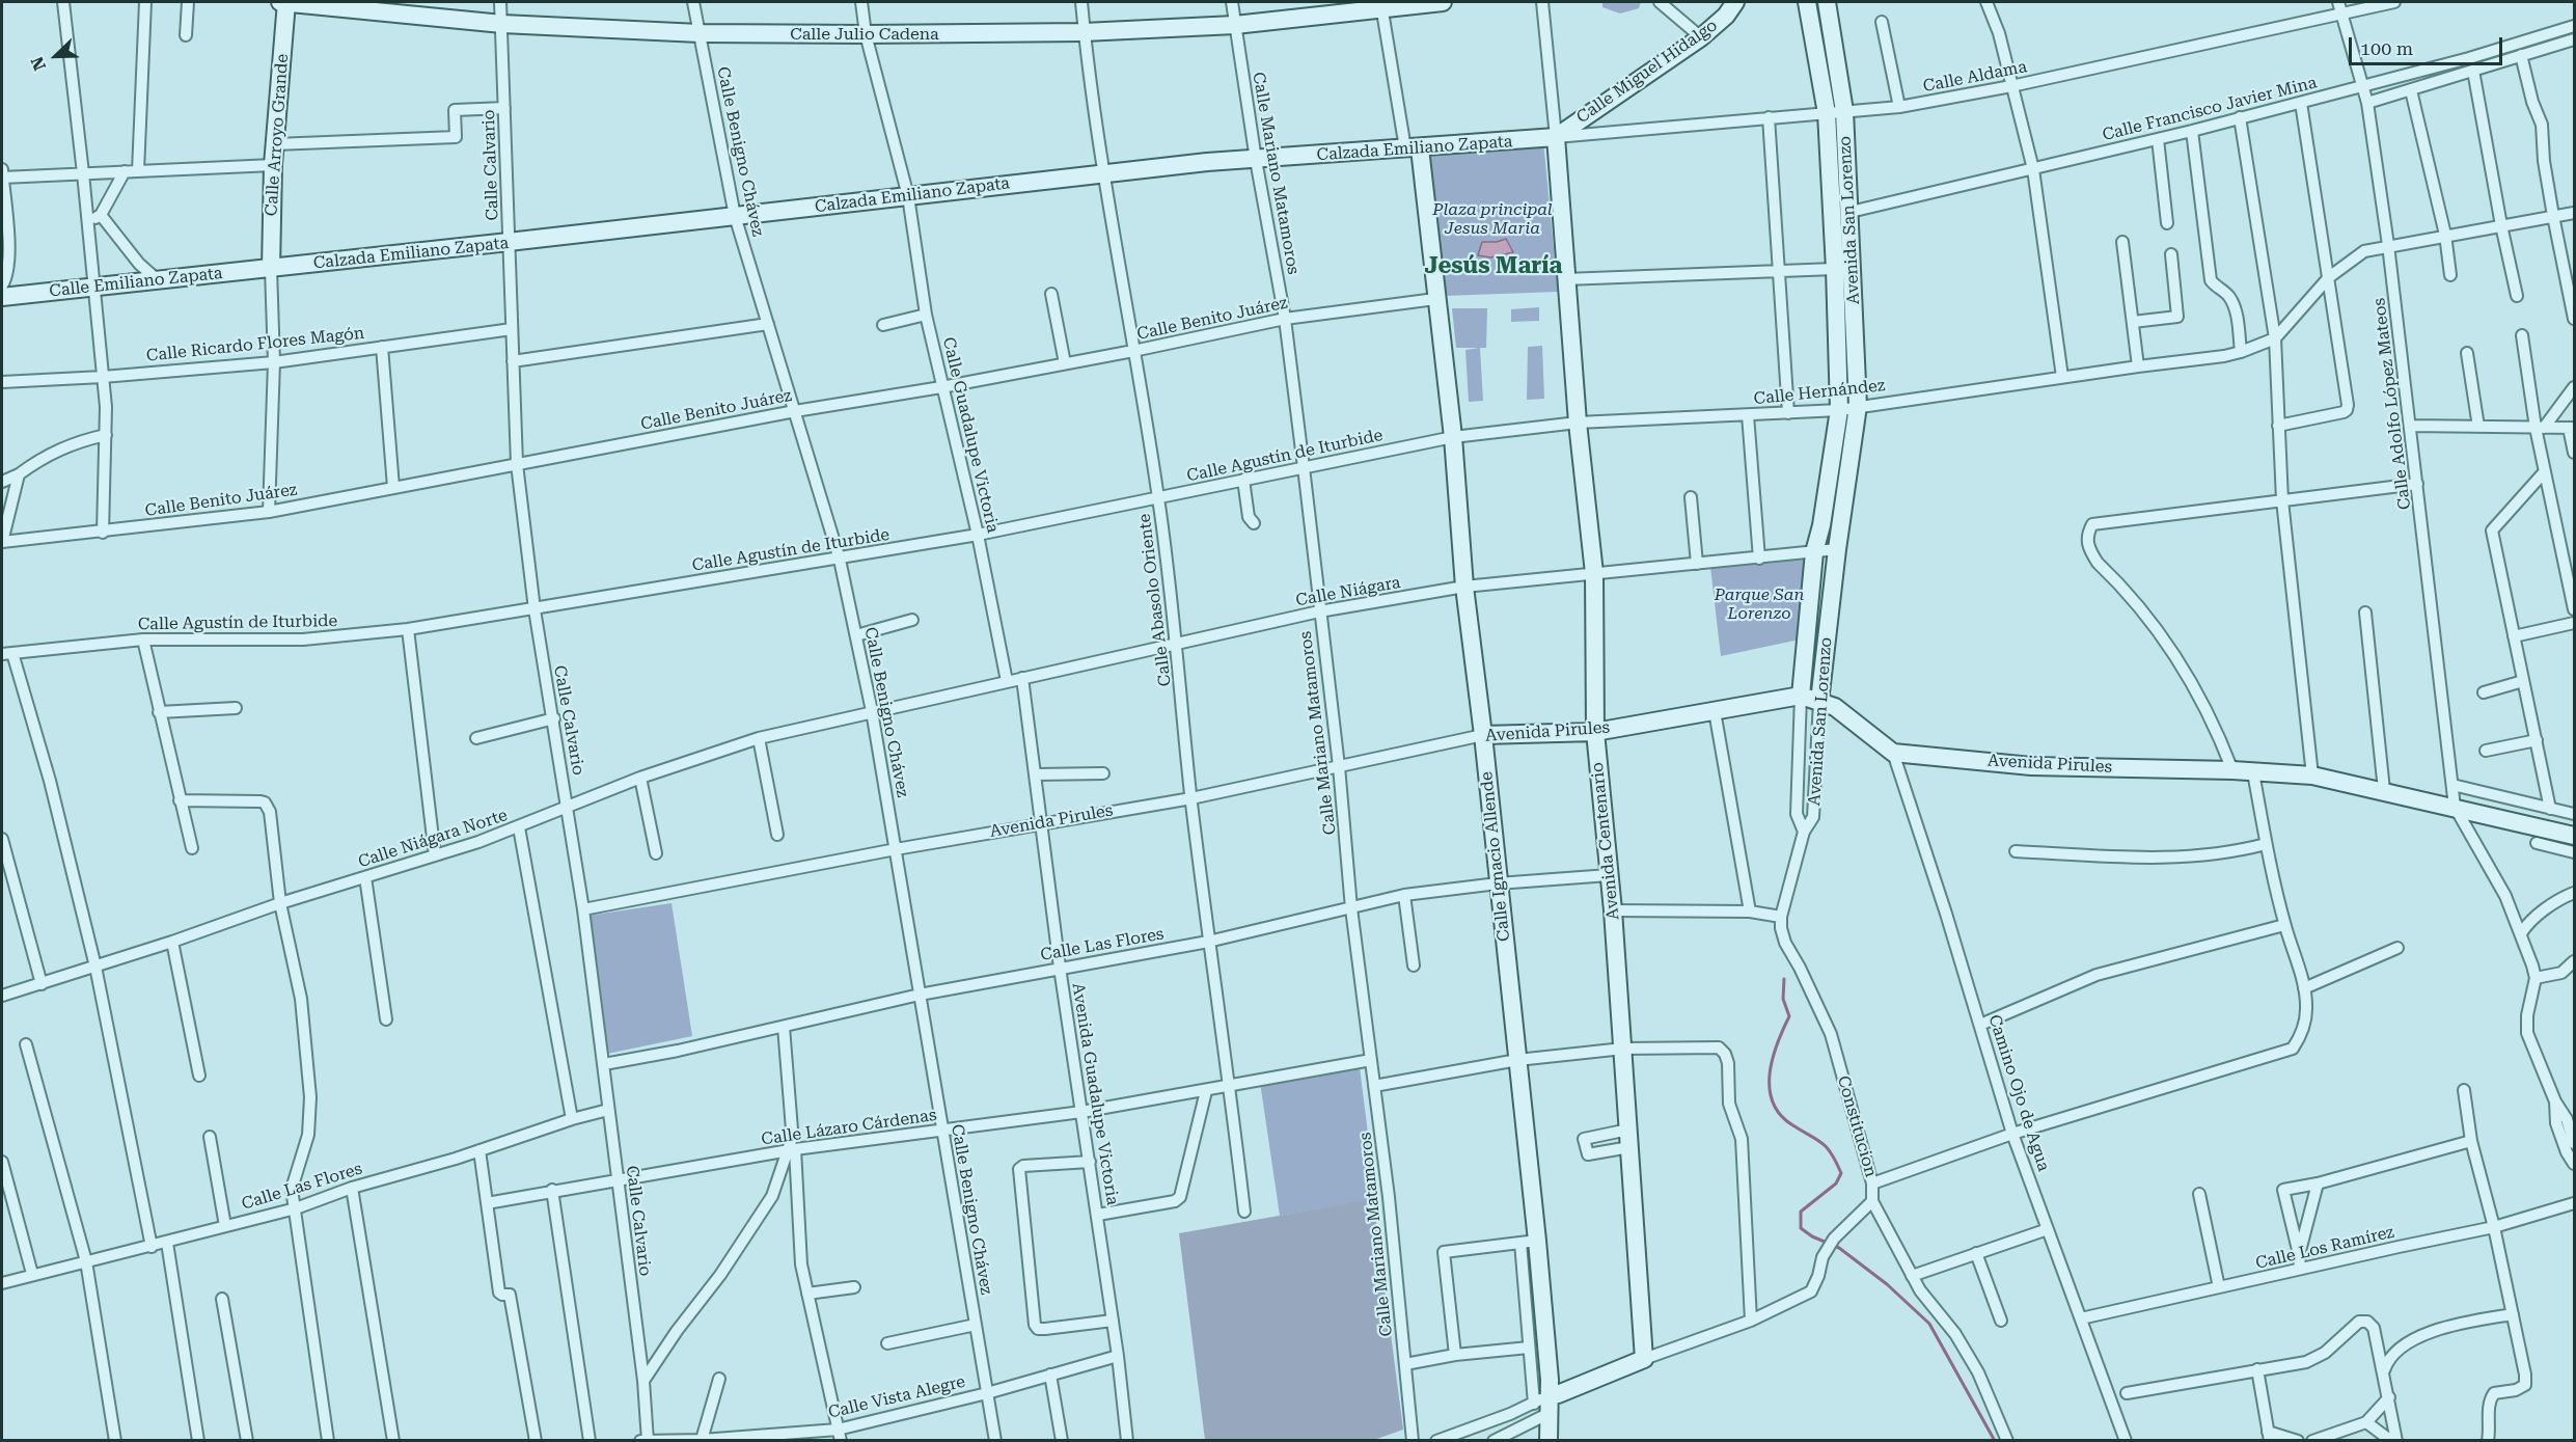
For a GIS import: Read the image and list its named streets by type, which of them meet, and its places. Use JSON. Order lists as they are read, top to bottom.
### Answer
{
  "streets": {
    "street": [
      "Calle Julio Cadena",
      "Calle Miguel Hidalgo",
      "Calle Aldama",
      "Calle Francisco Javier Mina",
      "Calle Arroyo Grande",
      "Calzada Emiliano Zapata",
      "Calle Benigno Chávez",
      "Calle Calvario",
      "Calle Mariano Matamoros",
      "Avenida San Lorenzo",
      "Calle Emiliano Zapata",
      "Calle Benito Juárez",
      "Calle Ricardo Flores Magón",
      "Calle Hernández",
      "Calle Adolfo López Mateos",
      "Calle Guadalupe Victoria",
      "Calle Agustín de Iturbide",
      "Calle Niágara",
      "Calle Abasolo Oriente",
      "Avenida Pirules",
      "Calle Niágara Norte",
      "Avenida Centenario",
      "Calle Ignacio Allende",
      "Calle Las Flores",
      "Camino Ojo de Agua",
      "Avenida Guadalupe Victoria",
      "Constitucion",
      "Calle Lázaro Cárdenas",
      "Calle Los Ramírez",
      "Calle Vista Alegre"
    ]
  },
  "crossings": [
    ["Calle Julio Cadena", "Calle Arroyo Grande"],
    ["Calle Julio Cadena", "Calle Benigno Chávez"],
    ["Calle Julio Cadena", "Calle Calvario"],
    ["Calle Julio Cadena", "Calle Mariano Matamoros"],
    ["Calle Julio Cadena", "Calle Guadalupe Victoria"],
    ["Calle Julio Cadena", "Calle Abasolo Oriente"],
    ["Calle Miguel Hidalgo", "Calle Aldama"],
    ["Calle Miguel Hidalgo", "Calzada Emiliano Zapata"],
    ["Calle Miguel Hidalgo", "Avenida Centenario"],
    ["Calle Aldama", "Calzada Emiliano Zapata"],
    ["Calle Aldama", "Avenida San Lorenzo"],
    ["Calle Aldama", "Calle Adolfo López Mateos"],
    ["Calle Aldama", "Avenida Centenario"],
    ["Calle Francisco Javier Mina", "Avenida San Lorenzo"],
    ["Calle Francisco Javier Mina", "Calle Adolfo López Mateos"],
    ["Calle Arroyo Grande", "Calzada Emiliano Zapata"],
    ["Calle Arroyo Grande", "Calle Emiliano Zapata"],
    ["Calzada Emiliano Zapata", "Calle Benigno Chávez"],
    ["Calzada Emiliano Zapata", "Calle Calvario"],
    ["Calzada Emiliano Zapata", "Calle Mariano Matamoros"],
    ["Calzada Emiliano Zapata", "Calle Emiliano Zapata"],
    ["Calzada Emiliano Zapata", "Calle Guadalupe Victoria"],
    ["Calzada Emiliano Zapata", "Calle Abasolo Oriente"],
    ["Calzada Emiliano Zapata", "Avenida Centenario"],
    ["Calzada Emiliano Zapata", "Calle Ignacio Allende"],
    ["Calle Benigno Chávez", "Calle Benito Juárez"],
    ["Calle Benigno Chávez", "Calle Agustín de Iturbide"],
    ["Calle Benigno Chávez", "Calle Niágara"],
    ["Calle Benigno Chávez", "Avenida Pirules"],
    ["Calle Benigno Chávez", "Calle Niágara Norte"],
    ["Calle Benigno Chávez", "Calle Las Flores"],
    ["Calle Benigno Chávez", "Calle Lázaro Cárdenas"],
    ["Calle Benigno Chávez", "Calle Vista Alegre"],
    ["Calle Calvario", "Calle Benito Juárez"],
    ["Calle Calvario", "Calle Ricardo Flores Magón"],
    ["Calle Calvario", "Calle Agustín de Iturbide"],
    ["Calle Calvario", "Avenida Pirules"],
    ["Calle Calvario", "Calle Niágara Norte"],
    ["Calle Calvario", "Calle Las Flores"],
    ["Calle Calvario", "Calle Lázaro Cárdenas"],
    ["Calle Calvario", "Calle Vista Alegre"],
    ["Calle Mariano Matamoros", "Calle Benito Juárez"],
    ["Calle Mariano Matamoros", "Calle Agustín de Iturbide"],
    ["Calle Mariano Matamoros", "Calle Niágara"],
    ["Calle Mariano Matamoros", "Avenida Pirules"],
    ["Calle Mariano Matamoros", "Calle Las Flores"],
    ["Calle Mariano Matamoros", "Calle Lázaro Cárdenas"],
    ["Avenida San Lorenzo", "Calle Hernández"],
    ["Avenida San Lorenzo", "Calle Niágara"],
    ["Avenida San Lorenzo", "Avenida Pirules"],
    ["Avenida San Lorenzo", "Constitucion"],
    ["Calle Benito Juárez", "Calle Guadalupe Victoria"],
    ["Calle Benito Juárez", "Calle Abasolo Oriente"],
    ["Calle Benito Juárez", "Calle Ignacio Allende"],
    ["Calle Hernández", "Calle Agustín de Iturbide"],
    ["Calle Hernández", "Avenida Centenario"],
    ["Calle Adolfo López Mateos", "Avenida Pirules"],
    ["Calle Guadalupe Victoria", "Calle Agustín de Iturbide"],
    ["Calle Guadalupe Victoria", "Calle Niágara"],
    ["Calle Agustín de Iturbide", "Calle Abasolo Oriente"],
    ["Calle Agustín de Iturbide", "Avenida Centenario"],
    ["Calle Agustín de Iturbide", "Calle Ignacio Allende"],
    ["Calle Niágara", "Calle Abasolo Oriente"],
    ["Calle Niágara", "Calle Niágara Norte"],
    ["Calle Niágara", "Avenida Centenario"],
    ["Calle Niágara", "Calle Ignacio Allende"],
    ["Calle Niágara", "Avenida Guadalupe Victoria"],
    ["Calle Abasolo Oriente", "Avenida Pirules"],
    ["Calle Abasolo Oriente", "Calle Las Flores"],
    ["Calle Abasolo Oriente", "Calle Lázaro Cárdenas"],
    ["Avenida Pirules", "Avenida Centenario"],
    ["Avenida Pirules", "Calle Ignacio Allende"],
    ["Avenida Pirules", "Camino Ojo de Agua"],
    ["Avenida Pirules", "Avenida Guadalupe Victoria"],
    ["Avenida Centenario", "Calle Las Flores"],
    ["Avenida Centenario", "Constitucion"],
    ["Calle Ignacio Allende", "Calle Las Flores"],
    ["Calle Ignacio Allende", "Constitucion"],
    ["Calle Las Flores", "Avenida Guadalupe Victoria"],
    ["Camino Ojo de Agua", "Calle Los Ramírez"],
    ["Avenida Guadalupe Victoria", "Calle Lázaro Cárdenas"],
    ["Avenida Guadalupe Victoria", "Calle Vista Alegre"]
  ],
  "districts": ["Jesús María"],
  "parks": ["Plaza principal Jesus Maria", "Parque San Lorenzo"],
  "scale_bar": "100 m",
  "north": "bottom left"
}
